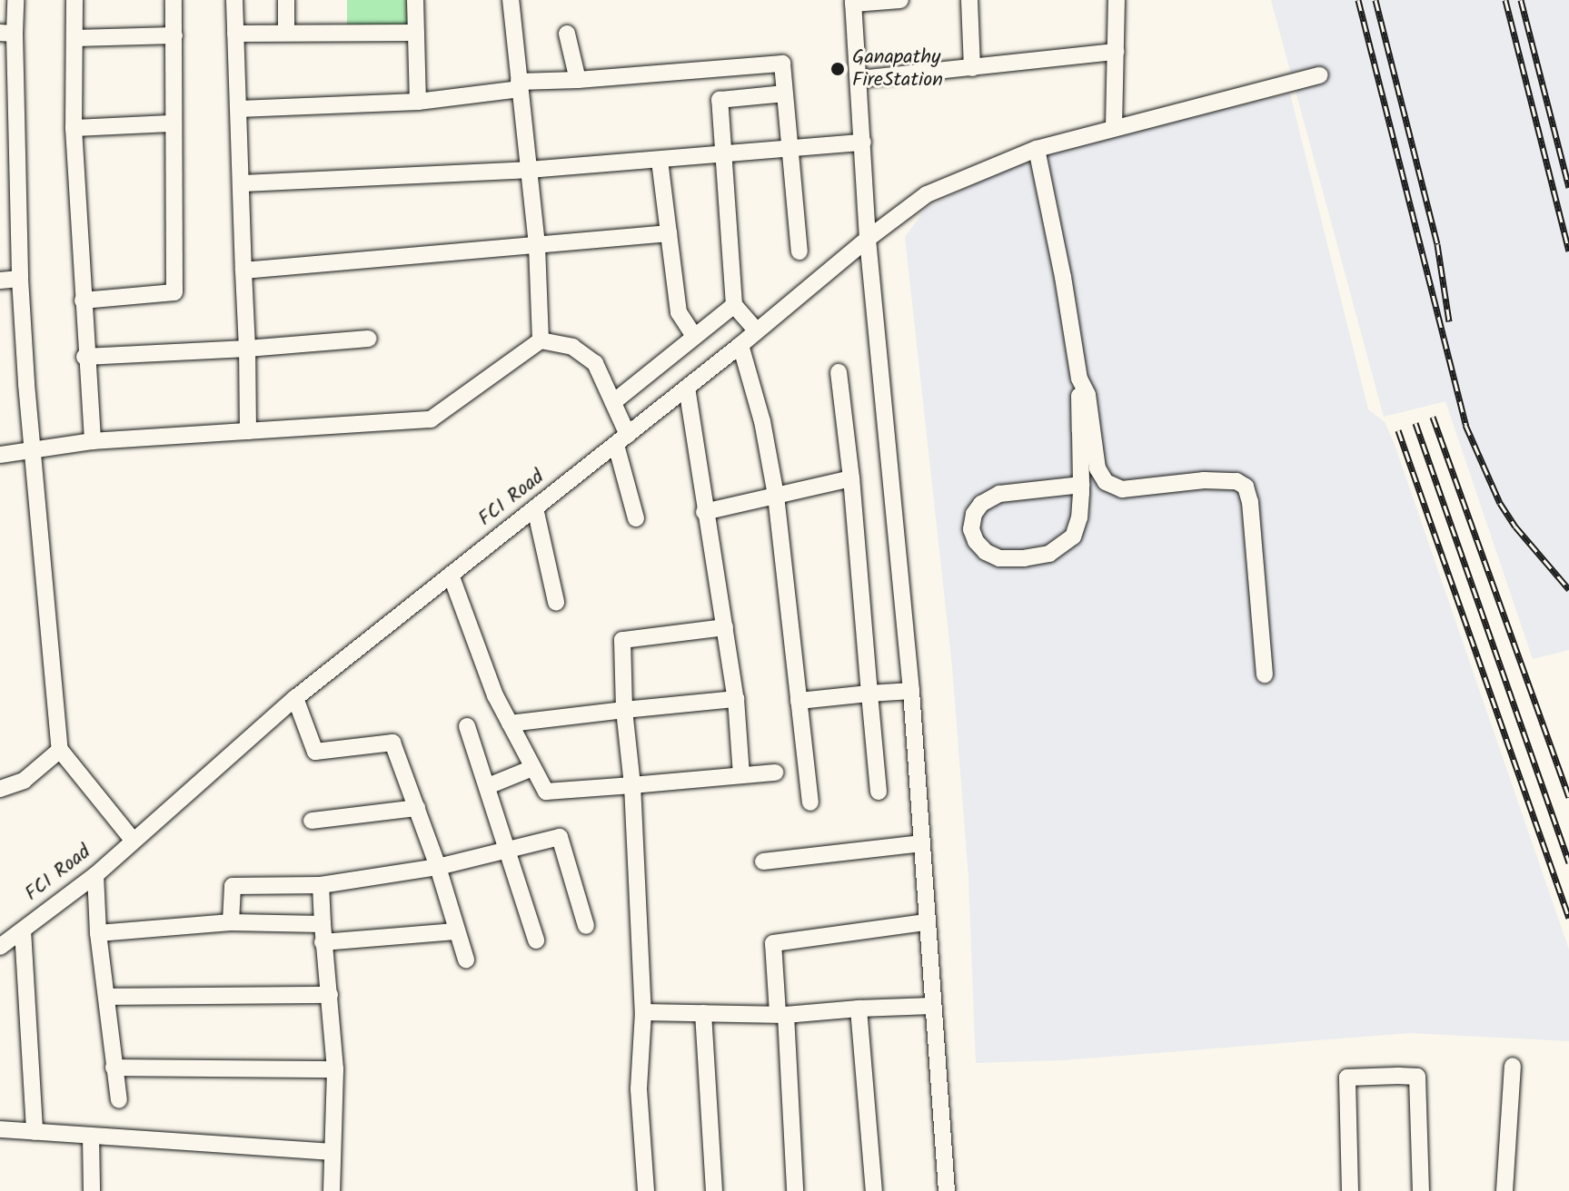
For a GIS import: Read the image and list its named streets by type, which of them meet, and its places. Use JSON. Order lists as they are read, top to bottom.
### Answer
{
  "streets": {
    "street": ["FCI Road"]
  },
  "places": ["Ganapathy FireStation"]
}
